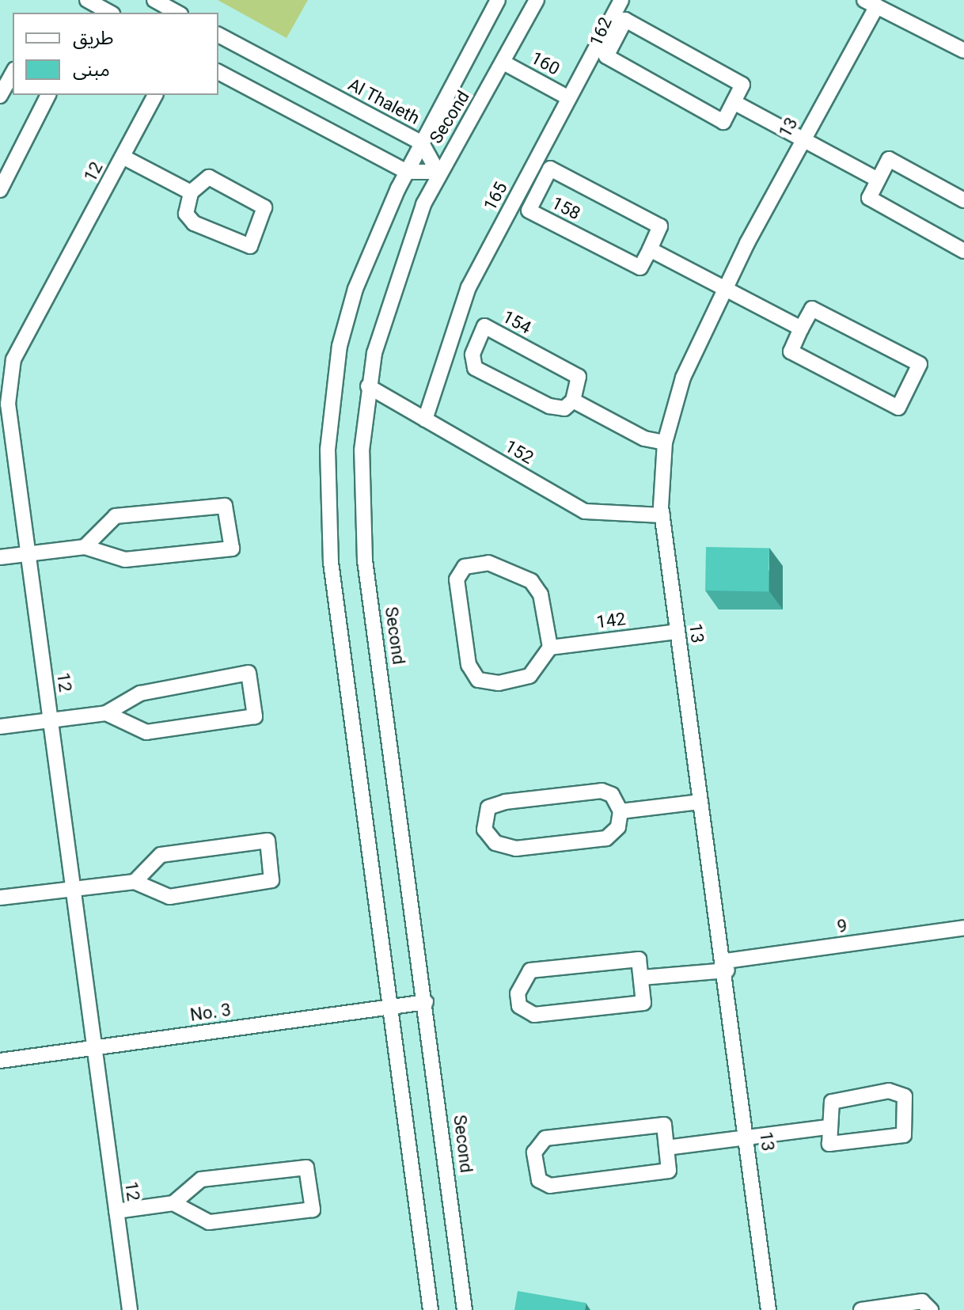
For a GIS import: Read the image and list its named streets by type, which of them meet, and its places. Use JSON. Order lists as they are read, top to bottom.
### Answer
{
  "streets": {
    "street": [
      "162",
      "160",
      "Al Thaleth",
      "Second",
      "13",
      "12",
      "165",
      "158",
      "154",
      "152",
      "142",
      "9",
      "No. 3"
    ]
  },
  "crossings": [
    ["160", "Second"],
    ["160", "165"],
    ["Al Thaleth", "Second"],
    ["Second", "152"],
    ["Second", "No. 3"],
    ["13", "152"],
    ["13", "142"],
    ["13", "9"],
    ["12", "No. 3"],
    ["165", "152"]
  ],
  "legend": ["طريق", "مبنى"]
}
